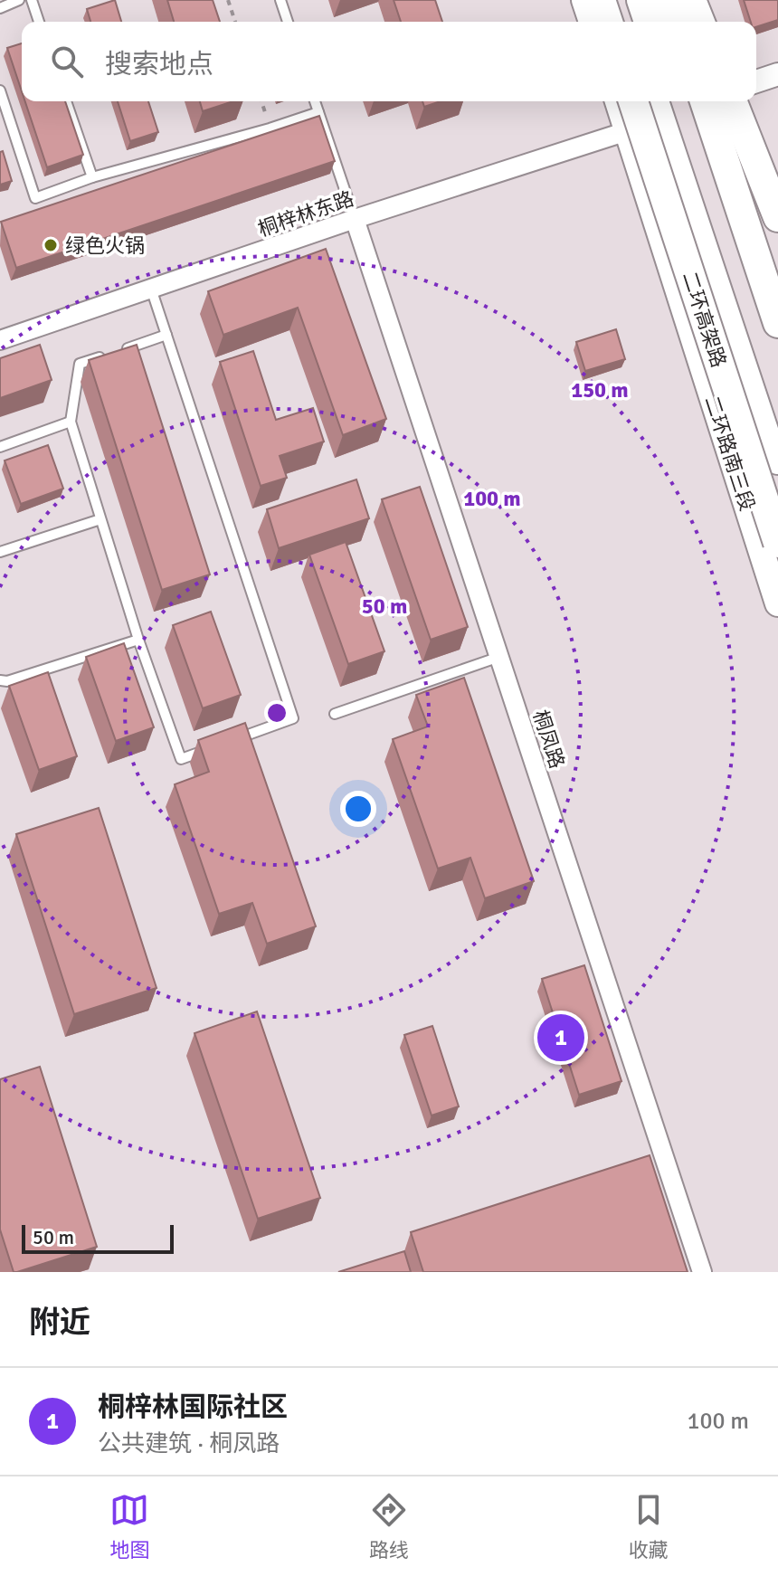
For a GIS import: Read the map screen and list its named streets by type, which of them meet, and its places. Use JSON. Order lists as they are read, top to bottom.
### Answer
{
  "streets": {
    "highway": ["二环高架路"],
    "main road": ["二环路南三段"],
    "street": ["桐梓林东路", "桐凤路"]
  },
  "crossings": [
    ["桐梓林东路", "二环路南三段"],
    ["桐梓林东路", "桐凤路"]
  ],
  "places": ["绿色火锅"],
  "scale_bar": "50 m",
  "page": {
    "search": "搜索地点",
    "pins": "1",
    "scale": "50 m",
    "heading": "附近",
    "list": [
      {
        "mark": "1",
        "name": "桐梓林国际社区",
        "note": "公共建筑 · 桐凤路",
        "value": "100 m"
      }
    ],
    "nav": ["地图", "路线", "收藏"]
  },
  "rings": ["150 m", "100 m", "50 m"]
}
